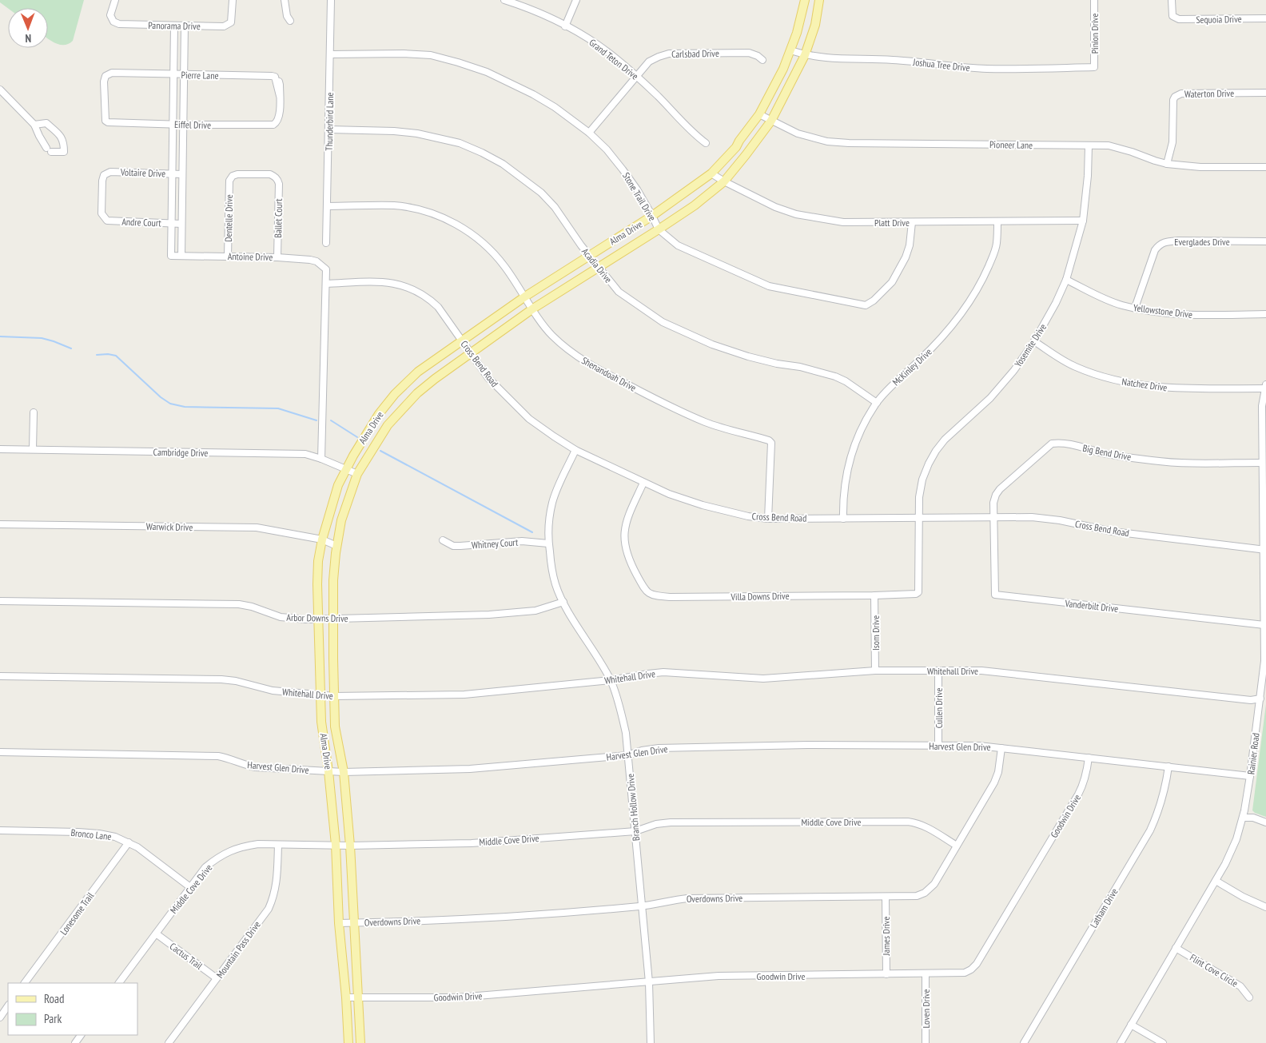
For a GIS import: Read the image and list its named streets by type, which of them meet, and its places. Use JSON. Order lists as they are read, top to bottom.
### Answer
{
  "streets": {
    "main road": ["Alma Drive"],
    "street": [
      "Sequoia Drive",
      "Panorama Drive",
      "Pinion Drive",
      "Carlsbad Drive",
      "Grand Teton Drive",
      "Joshua Tree Drive",
      "Pierre Lane",
      "Waterton Drive",
      "Thunderbird Lane",
      "Eiffel Drive",
      "Pioneer Lane",
      "Voltaire Drive",
      "Stone Trail Drive",
      "Dentelle Drive",
      "Ballet Court",
      "Andre Court",
      "Platt Drive",
      "Everglades Drive",
      "Antoine Drive",
      "Acadia Drive",
      "Yellowstone Drive",
      "Yosemite Drive",
      "Cross Bend Road",
      "McKinley Drive",
      "Shenandoah Drive",
      "Natchez Drive",
      "Cambridge Drive",
      "Big Bend Drive",
      "Warwick Drive",
      "Whitney Court",
      "Villa Downs Drive",
      "Vanderbilt Drive",
      "Arbor Downs Drive",
      "Isom Drive",
      "Whitehall Drive",
      "Cullen Drive",
      "Harvest Glen Drive",
      "Rainier Road",
      "Branch Hollow Drive",
      "Goodwin Drive",
      "Middle Cove Drive",
      "Bronco Lane",
      "Overdowns Drive",
      "Latham Drive",
      "Lonesome Trail",
      "James Drive",
      "Mountain Pass Drive",
      "Cactus Trail",
      "Flint Cove Circle",
      "Loven Drive"
    ]
  },
  "crossings": [
    ["Pinion Drive", "Joshua Tree Drive"],
    ["Carlsbad Drive", "Grand Teton Drive"],
    ["Carlsbad Drive", "Stone Trail Drive"],
    ["Joshua Tree Drive", "Alma Drive"],
    ["Pierre Lane", "Eiffel Drive"],
    ["Waterton Drive", "Pioneer Lane"],
    ["Thunderbird Lane", "Stone Trail Drive"],
    ["Thunderbird Lane", "Acadia Drive"],
    ["Thunderbird Lane", "Shenandoah Drive"],
    ["Pioneer Lane", "Alma Drive"],
    ["Pioneer Lane", "Yosemite Drive"],
    ["Voltaire Drive", "Andre Court"],
    ["Stone Trail Drive", "Platt Drive"],
    ["Stone Trail Drive", "Alma Drive"],
    ["Dentelle Drive", "Ballet Court"],
    ["Dentelle Drive", "Antoine Drive"],
    ["Ballet Court", "Antoine Drive"],
    ["Platt Drive", "Alma Drive"],
    ["Platt Drive", "Yosemite Drive"],
    ["Platt Drive", "McKinley Drive"],
    ["Alma Drive", "Acadia Drive"],
    ["Alma Drive", "Cross Bend Road"],
    ["Alma Drive", "Shenandoah Drive"],
    ["Alma Drive", "Cambridge Drive"],
    ["Alma Drive", "Warwick Drive"],
    ["Alma Drive", "Arbor Downs Drive"],
    ["Alma Drive", "Whitehall Drive"],
    ["Alma Drive", "Harvest Glen Drive"],
    ["Alma Drive", "Goodwin Drive"],
    ["Alma Drive", "Middle Cove Drive"],
    ["Alma Drive", "Overdowns Drive"],
    ["Everglades Drive", "Yellowstone Drive"],
    ["Antoine Drive", "Cross Bend Road"],
    ["Acadia Drive", "McKinley Drive"],
    ["Yellowstone Drive", "Yosemite Drive"],
    ["Yosemite Drive", "Cross Bend Road"],
    ["Yosemite Drive", "Natchez Drive"],
    ["Yosemite Drive", "Villa Downs Drive"],
    ["Cross Bend Road", "McKinley Drive"],
    ["Cross Bend Road", "Shenandoah Drive"],
    ["Cross Bend Road", "Big Bend Drive"],
    ["Cross Bend Road", "Villa Downs Drive"],
    ["Cross Bend Road", "Vanderbilt Drive"],
    ["Cross Bend Road", "Rainier Road"],
    ["Cross Bend Road", "Branch Hollow Drive"],
    ["Natchez Drive", "Rainier Road"],
    ["Big Bend Drive", "Vanderbilt Drive"],
    ["Big Bend Drive", "Rainier Road"],
    ["Whitney Court", "Branch Hollow Drive"],
    ["Villa Downs Drive", "Isom Drive"],
    ["Vanderbilt Drive", "Rainier Road"],
    ["Arbor Downs Drive", "Branch Hollow Drive"],
    ["Isom Drive", "Whitehall Drive"],
    ["Whitehall Drive", "Cullen Drive"],
    ["Whitehall Drive", "Rainier Road"],
    ["Whitehall Drive", "Branch Hollow Drive"],
    ["Cullen Drive", "Harvest Glen Drive"],
    ["Harvest Glen Drive", "Rainier Road"],
    ["Harvest Glen Drive", "Branch Hollow Drive"],
    ["Harvest Glen Drive", "Goodwin Drive"],
    ["Harvest Glen Drive", "Overdowns Drive"],
    ["Harvest Glen Drive", "Latham Drive"],
    ["Rainier Road", "Flint Cove Circle"],
    ["Branch Hollow Drive", "Goodwin Drive"],
    ["Branch Hollow Drive", "Middle Cove Drive"],
    ["Branch Hollow Drive", "Overdowns Drive"],
    ["Goodwin Drive", "James Drive"],
    ["Goodwin Drive", "Loven Drive"],
    ["Middle Cove Drive", "Bronco Lane"],
    ["Middle Cove Drive", "Overdowns Drive"],
    ["Middle Cove Drive", "Mountain Pass Drive"],
    ["Middle Cove Drive", "Cactus Trail"],
    ["Bronco Lane", "Lonesome Trail"],
    ["Overdowns Drive", "James Drive"],
    ["Mountain Pass Drive", "Cactus Trail"]
  ],
  "legend": ["Road", "Park"],
  "north": "bottom"
}
